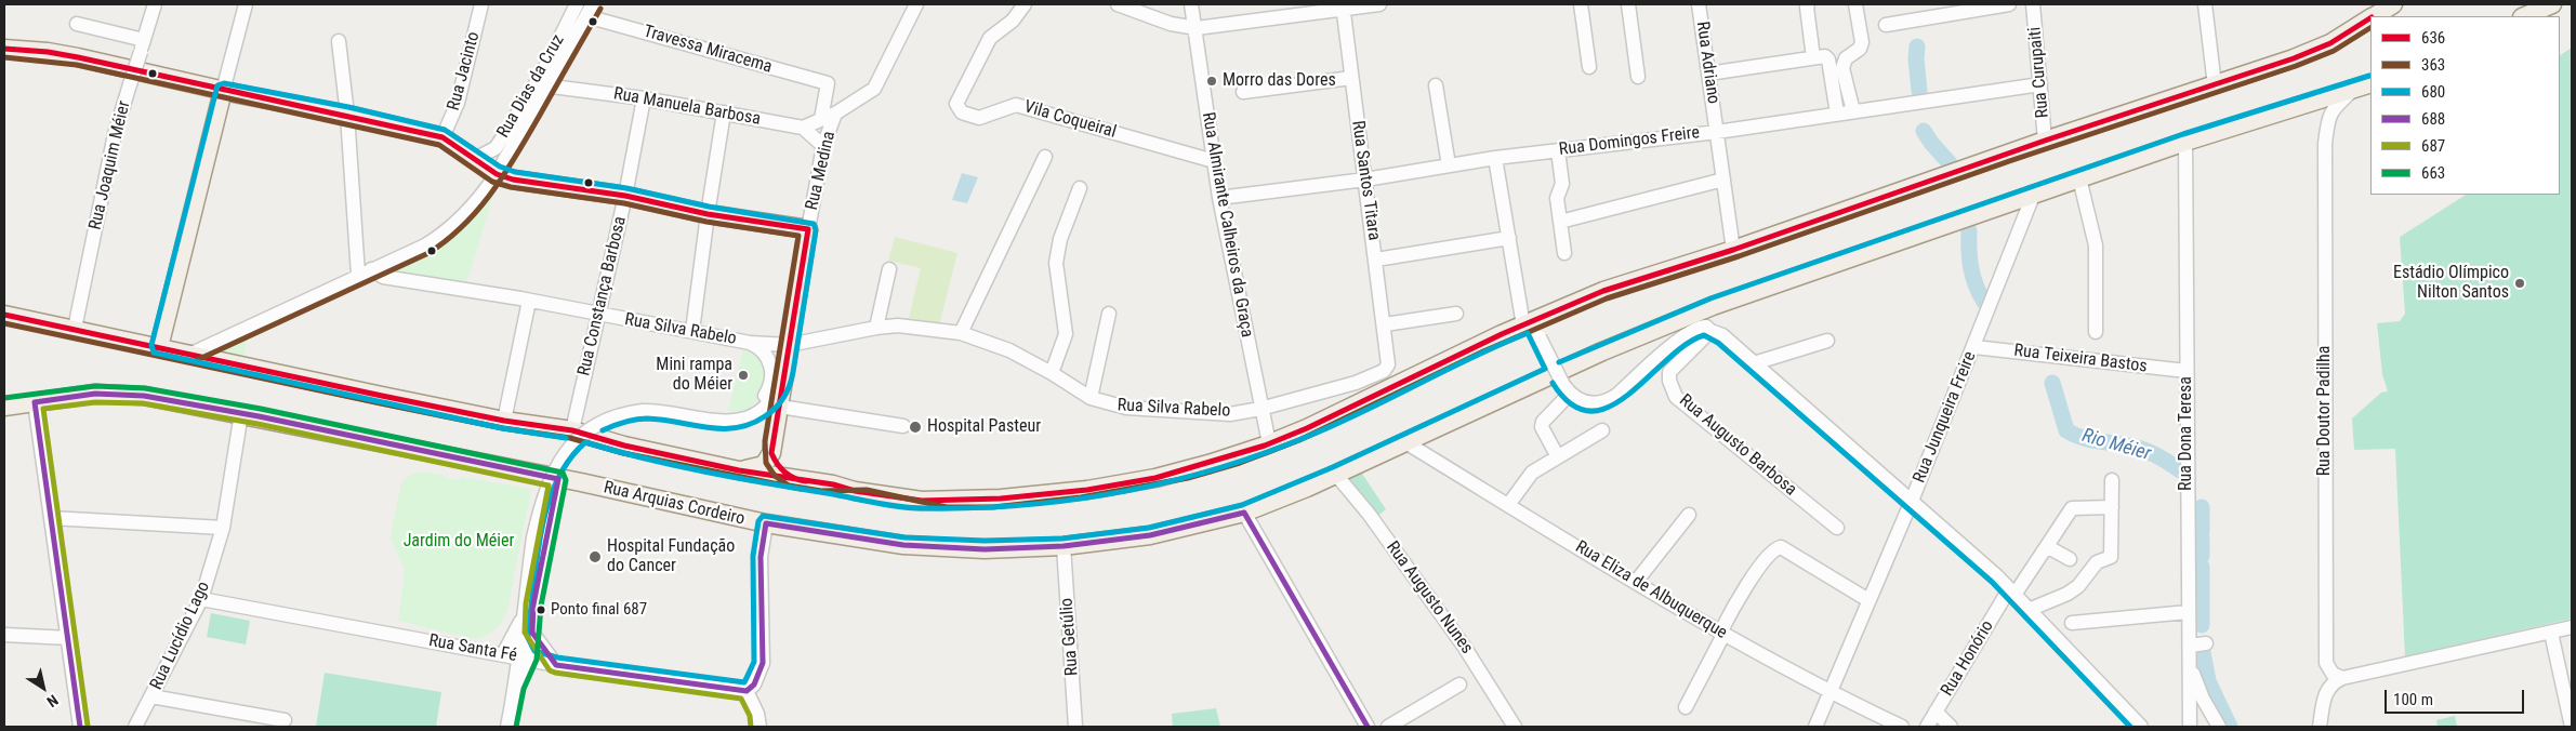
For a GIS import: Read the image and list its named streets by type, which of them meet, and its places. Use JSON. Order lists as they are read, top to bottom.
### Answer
{
  "streets": {
    "main road": ["Rua Medina", "Rua Arquias Cordeiro"],
    "street": [
      "Travessa Miracema",
      "Rua Adriano",
      "Rua Jacinto",
      "Rua Curupaiti",
      "Rua Dias da Cruz",
      "Rua Manuela Barbosa",
      "Vila Coqueiral",
      "Rua Domingos Freire",
      "Rua Joaquim Méier",
      "Rua Santos Titara",
      "Rua Almirante Calheiros da Graça",
      "Rua Constança Barbosa",
      "Rua Silva Rabelo",
      "Rua Teixeira Bastos",
      "Rua Doutor Padilha",
      "Rua Junqueira Freire",
      "Rua Dona Teresa",
      "Rua Augusto Barbosa",
      "Rua Eliza de Albuquerque",
      "Rua Augusto Nunes",
      "Rua Lucídio Lago",
      "Rua Getúlio",
      "Rua Santa Fé",
      "Rua Honório"
    ]
  },
  "crossings": [
    ["Travessa Miracema", "Rua Dias da Cruz"],
    ["Travessa Miracema", "Rua Medina"],
    ["Rua Adriano", "Rua Domingos Freire"],
    ["Rua Curupaiti", "Rua Domingos Freire"],
    ["Rua Dias da Cruz", "Rua Manuela Barbosa"],
    ["Rua Dias da Cruz", "Rua Silva Rabelo"],
    ["Rua Manuela Barbosa", "Rua Constança Barbosa"],
    ["Vila Coqueiral", "Rua Almirante Calheiros da Graça"],
    ["Rua Domingos Freire", "Rua Santos Titara"],
    ["Rua Domingos Freire", "Rua Almirante Calheiros da Graça"],
    ["Rua Medina", "Rua Silva Rabelo"],
    ["Rua Santos Titara", "Rua Silva Rabelo"],
    ["Rua Almirante Calheiros da Graça", "Rua Silva Rabelo"],
    ["Rua Constança Barbosa", "Rua Silva Rabelo"],
    ["Rua Teixeira Bastos", "Rua Junqueira Freire"],
    ["Rua Teixeira Bastos", "Rua Dona Teresa"],
    ["Rua Doutor Padilha", "Rua Arquias Cordeiro"],
    ["Rua Junqueira Freire", "Rua Arquias Cordeiro"],
    ["Rua Junqueira Freire", "Rua Eliza de Albuquerque"],
    ["Rua Dona Teresa", "Rua Arquias Cordeiro"],
    ["Rua Arquias Cordeiro", "Rua Eliza de Albuquerque"],
    ["Rua Arquias Cordeiro", "Rua Augusto Nunes"],
    ["Rua Arquias Cordeiro", "Rua Lucídio Lago"],
    ["Rua Arquias Cordeiro", "Rua Getúlio"],
    ["Rua Lucídio Lago", "Rua Santa Fé"]
  ],
  "water": ["Rio Méier"],
  "parks": ["Jardim do Méier"],
  "places": [
    "Morro das Dores",
    "Estádio Olímpico Nilton Santos",
    "Mini rampa do Méier",
    "Hospital Pasteur",
    "Hospital Fundação do Cancer",
    "Ponto final 687"
  ],
  "lines": [
    "transit line 363",
    "transit line 636",
    "transit line 680",
    "transit line 663",
    "transit line 688",
    "transit line 687"
  ],
  "legend": [
    "636",
    "363",
    "680",
    "688",
    "687",
    "663"
  ],
  "scale_bar": "100 m",
  "north": "bottom right"
}
